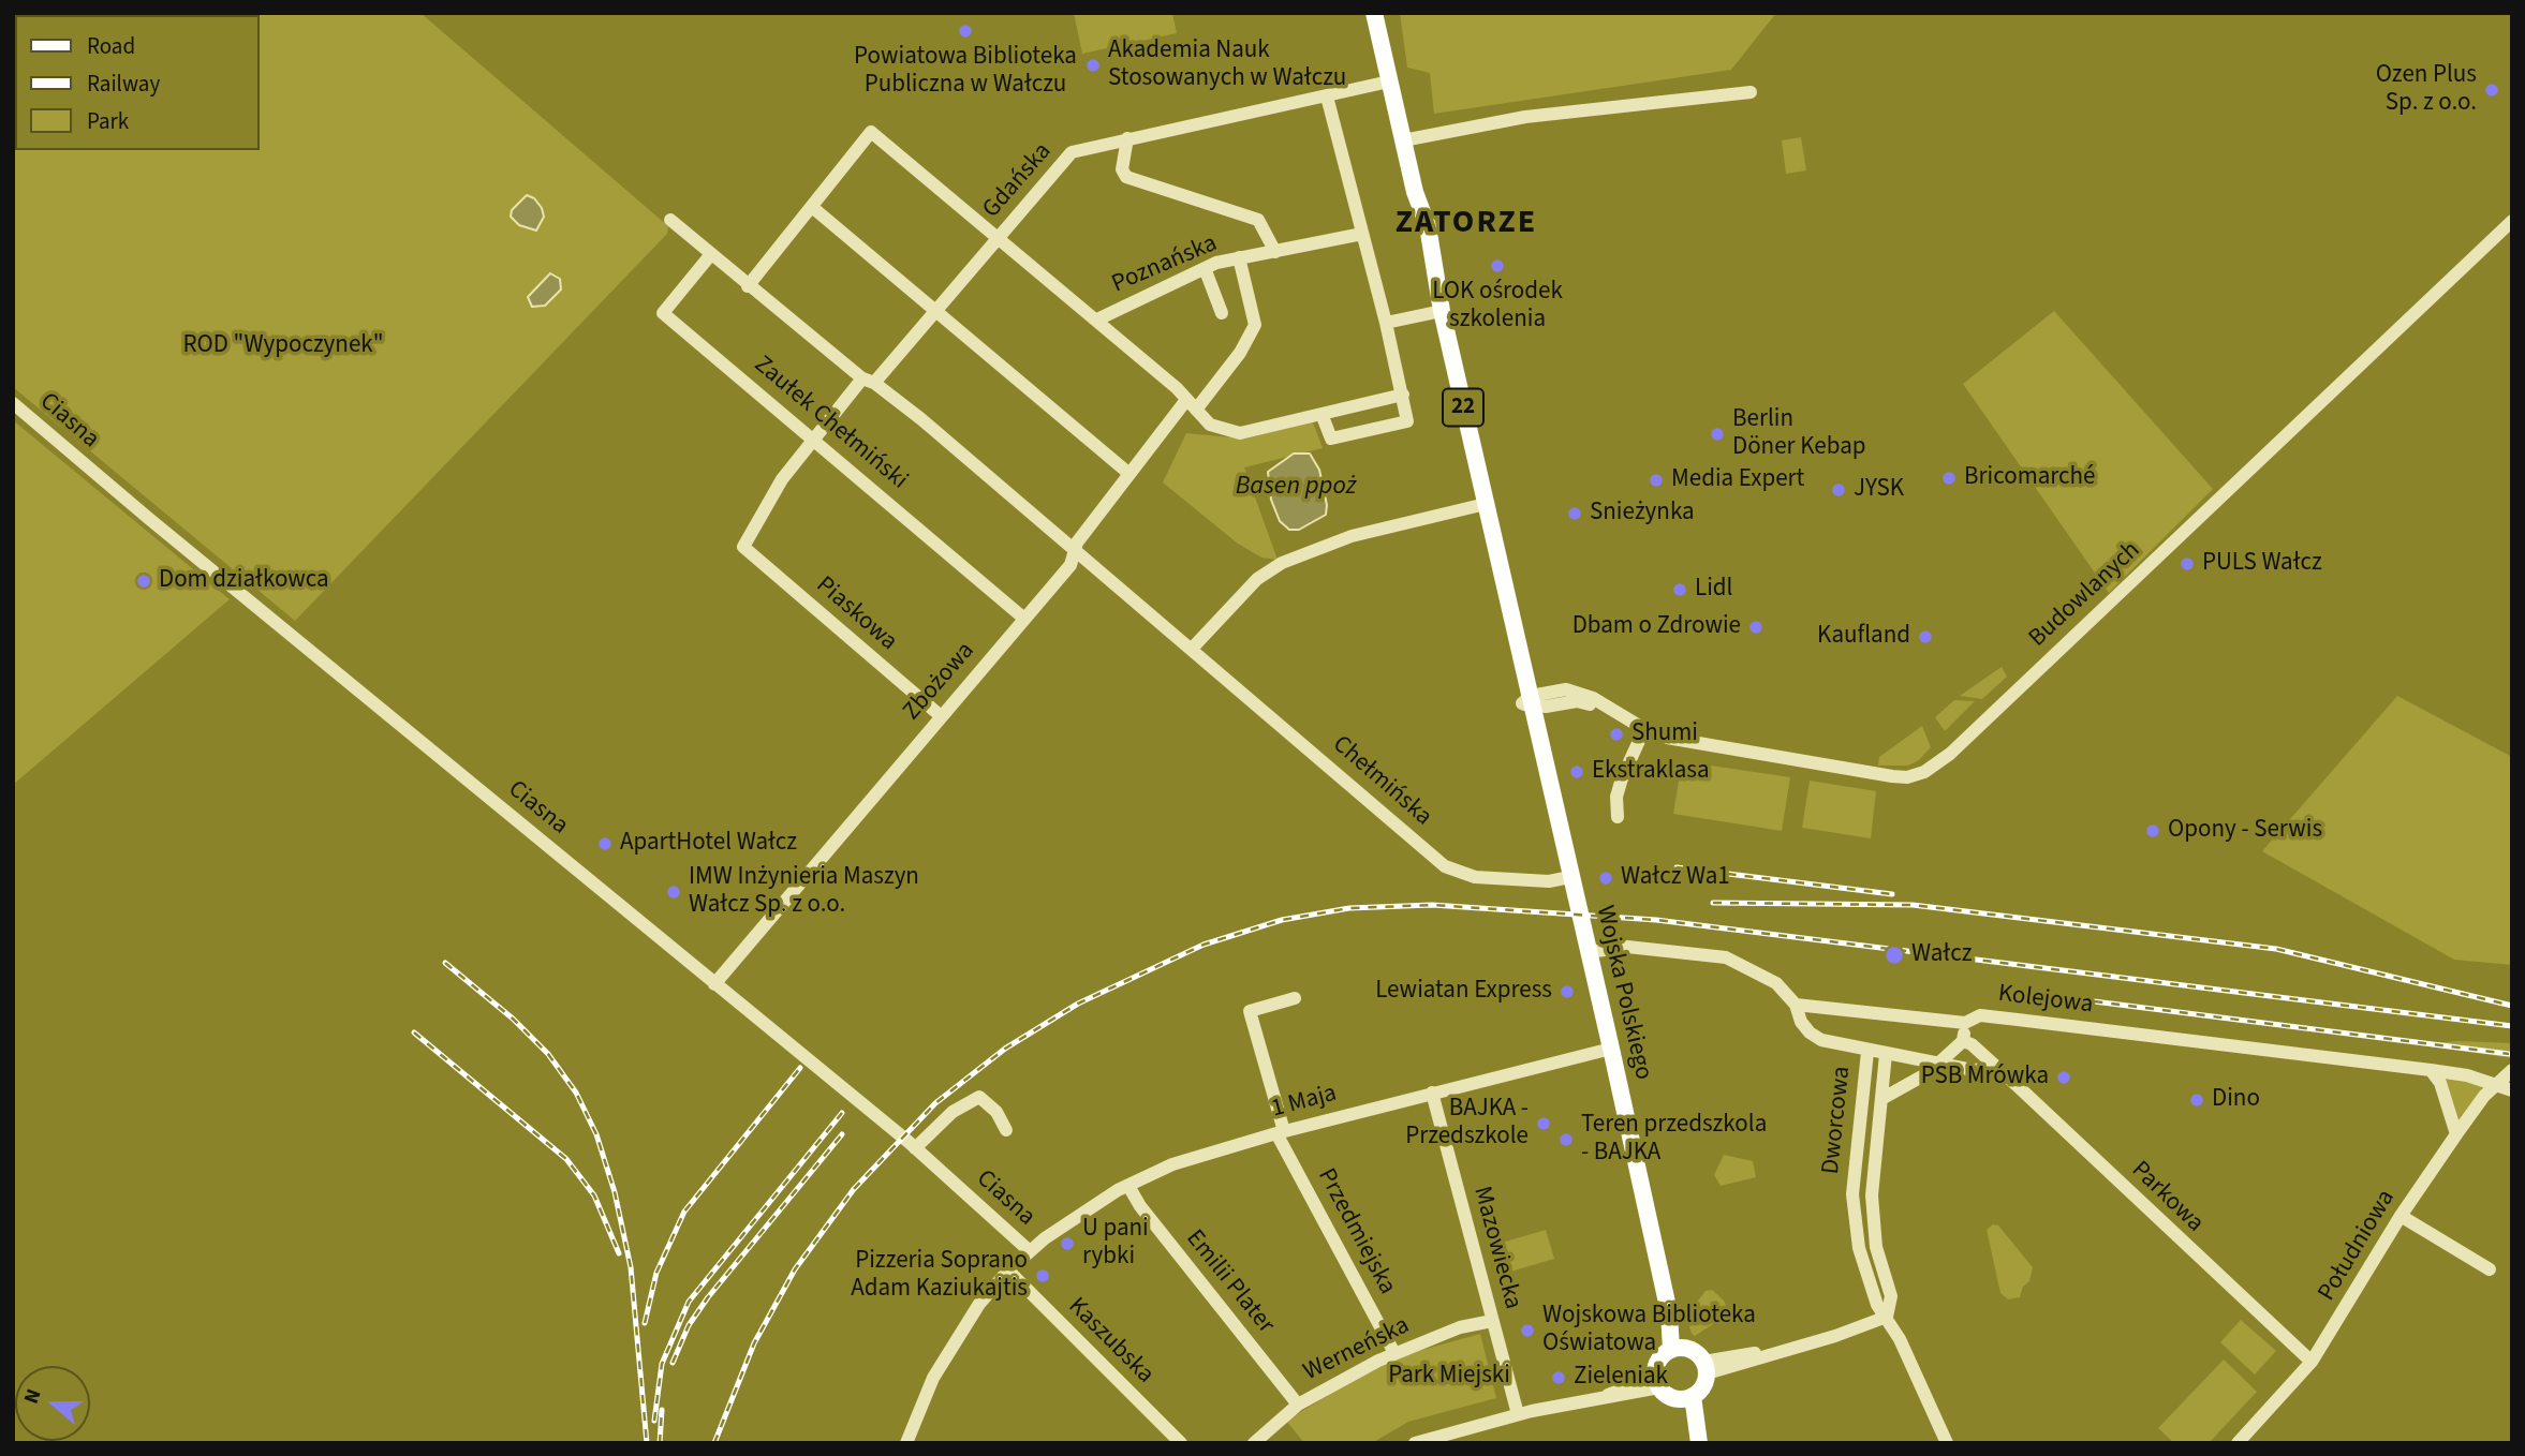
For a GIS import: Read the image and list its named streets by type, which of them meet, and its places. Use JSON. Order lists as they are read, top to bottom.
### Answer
{
  "streets": {
    "main road": ["22", "Wojska Polskiego"],
    "street": [
      "Gdańska",
      "Poznańska",
      "Ciasna",
      "Zaułek Chełmiński",
      "Budowlanych",
      "Piaskowa",
      "Zbożowa",
      "Chełmińska",
      "Kolejowa",
      "1 Maja",
      "Dworcowa",
      "Parkowa",
      "Przedmiejska",
      "Południowa",
      "Mazowiecka",
      "Emilii Plater",
      "Kaszubska",
      "Werneńska"
    ]
  },
  "crossings": [
    ["Gdańska", "Zaułek Chełmiński"],
    ["Gdańska", "Piaskowa"],
    ["Gdańska", "Wojska Polskiego"],
    ["Poznańska", "Zbożowa"],
    ["Ciasna", "Zbożowa"],
    ["Ciasna", "1 Maja"],
    ["Zaułek Chełmiński", "Zbożowa"],
    ["Budowlanych", "Wojska Polskiego"],
    ["Piaskowa", "Zbożowa"],
    ["Zbożowa", "Chełmińska"],
    ["Chełmińska", "Wojska Polskiego"],
    ["Wojska Polskiego", "1 Maja"],
    ["Kolejowa", "Południowa"],
    ["1 Maja", "Przedmiejska"],
    ["1 Maja", "Mazowiecka"],
    ["1 Maja", "Emilii Plater"],
    ["1 Maja", "Kaszubska"],
    ["Parkowa", "Południowa"],
    ["Przedmiejska", "Werneńska"],
    ["Mazowiecka", "Werneńska"],
    ["Emilii Plater", "Werneńska"]
  ],
  "districts": ["ZATORZE"],
  "water": ["Basen ppoż"],
  "parks": ["ROD \"Wypoczynek\"", "Park Miejski"],
  "places": [
    "Powiatowa Biblioteka Publiczna w Wałczu",
    "Akademia Nauk Stosowanych w Wałczu",
    "Ozen Plus Sp. z o.o.",
    "LOK ośrodek szkolenia",
    "Berlin Döner Kebap",
    "Bricomarché",
    "Media Expert",
    "JYSK",
    "Snieżynka",
    "PULS Wałcz",
    "Dom działkowca",
    "Lidl",
    "Dbam o Zdrowie",
    "Kaufland",
    "Shumi",
    "Ekstraklasa",
    "Opony - Serwis",
    "ApartHotel Wałcz",
    "Wałcz Wa1",
    "IMW Inżynieria Maszyn Wałcz Sp. z o.o.",
    "Wałcz",
    "Lewiatan Express",
    "PSB Mrówka",
    "Dino",
    "BAJKA - Przedszkole",
    "Teren przedszkola - BAJKA",
    "U pani rybki",
    "Pizzeria Soprano Adam Kaziukajtis",
    "Wojskowa Biblioteka Oświatowa",
    "Zieleniak"
  ],
  "legend": ["Road", "Railway", "Park"],
  "north": "left"
}
